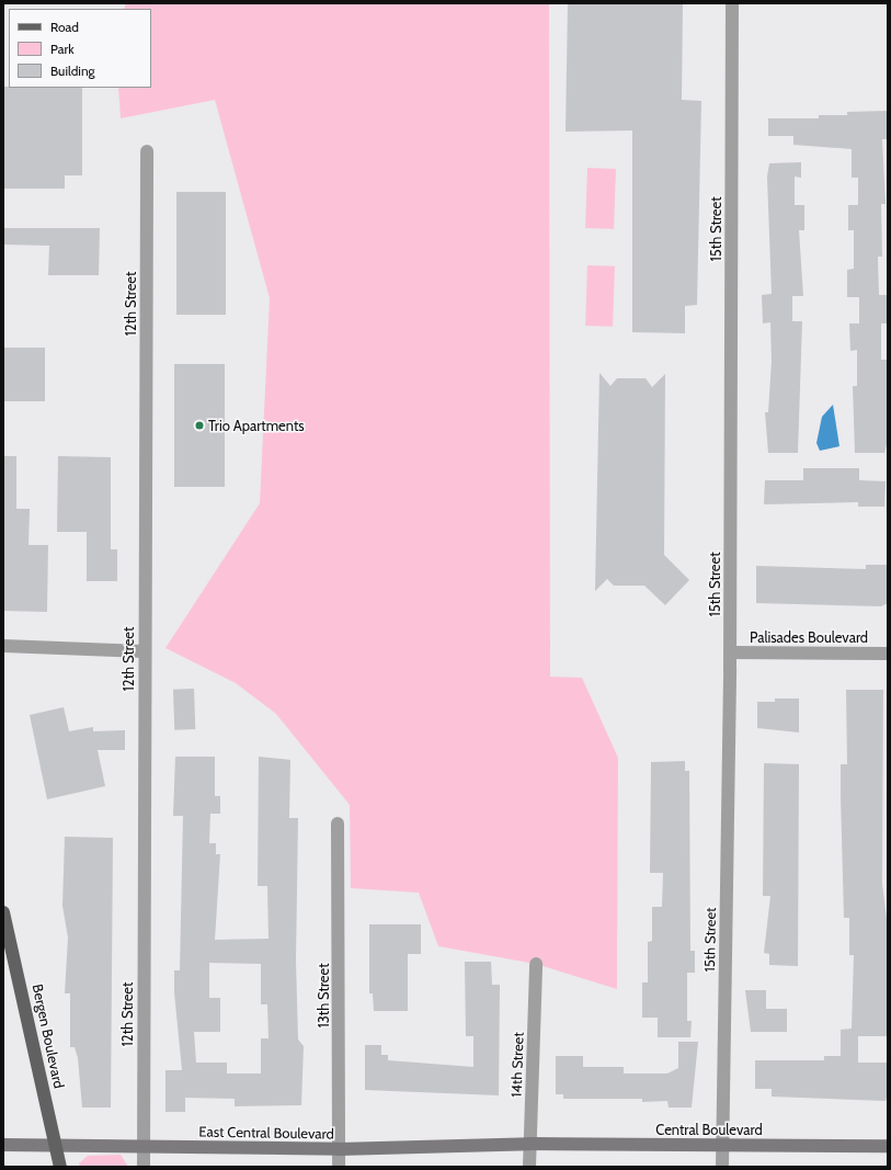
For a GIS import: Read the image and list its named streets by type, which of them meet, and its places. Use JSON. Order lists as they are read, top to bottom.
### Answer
{
  "streets": {
    "main road": ["Bergen Boulevard", "Central Boulevard", "East Central Boulevard"],
    "street": [
      "15th Street",
      "12th Street",
      "Palisades Boulevard",
      "13th Street",
      "14th Street"
    ]
  },
  "crossings": [
    ["15th Street", "Palisades Boulevard"],
    ["15th Street", "Central Boulevard"],
    ["12th Street", "East Central Boulevard"],
    ["13th Street", "East Central Boulevard"],
    ["Bergen Boulevard", "East Central Boulevard"],
    ["14th Street", "Central Boulevard"],
    ["14th Street", "East Central Boulevard"],
    ["Central Boulevard", "East Central Boulevard"]
  ],
  "places": ["Trio Apartments"],
  "legend": ["Road", "Park", "Building"]
}
